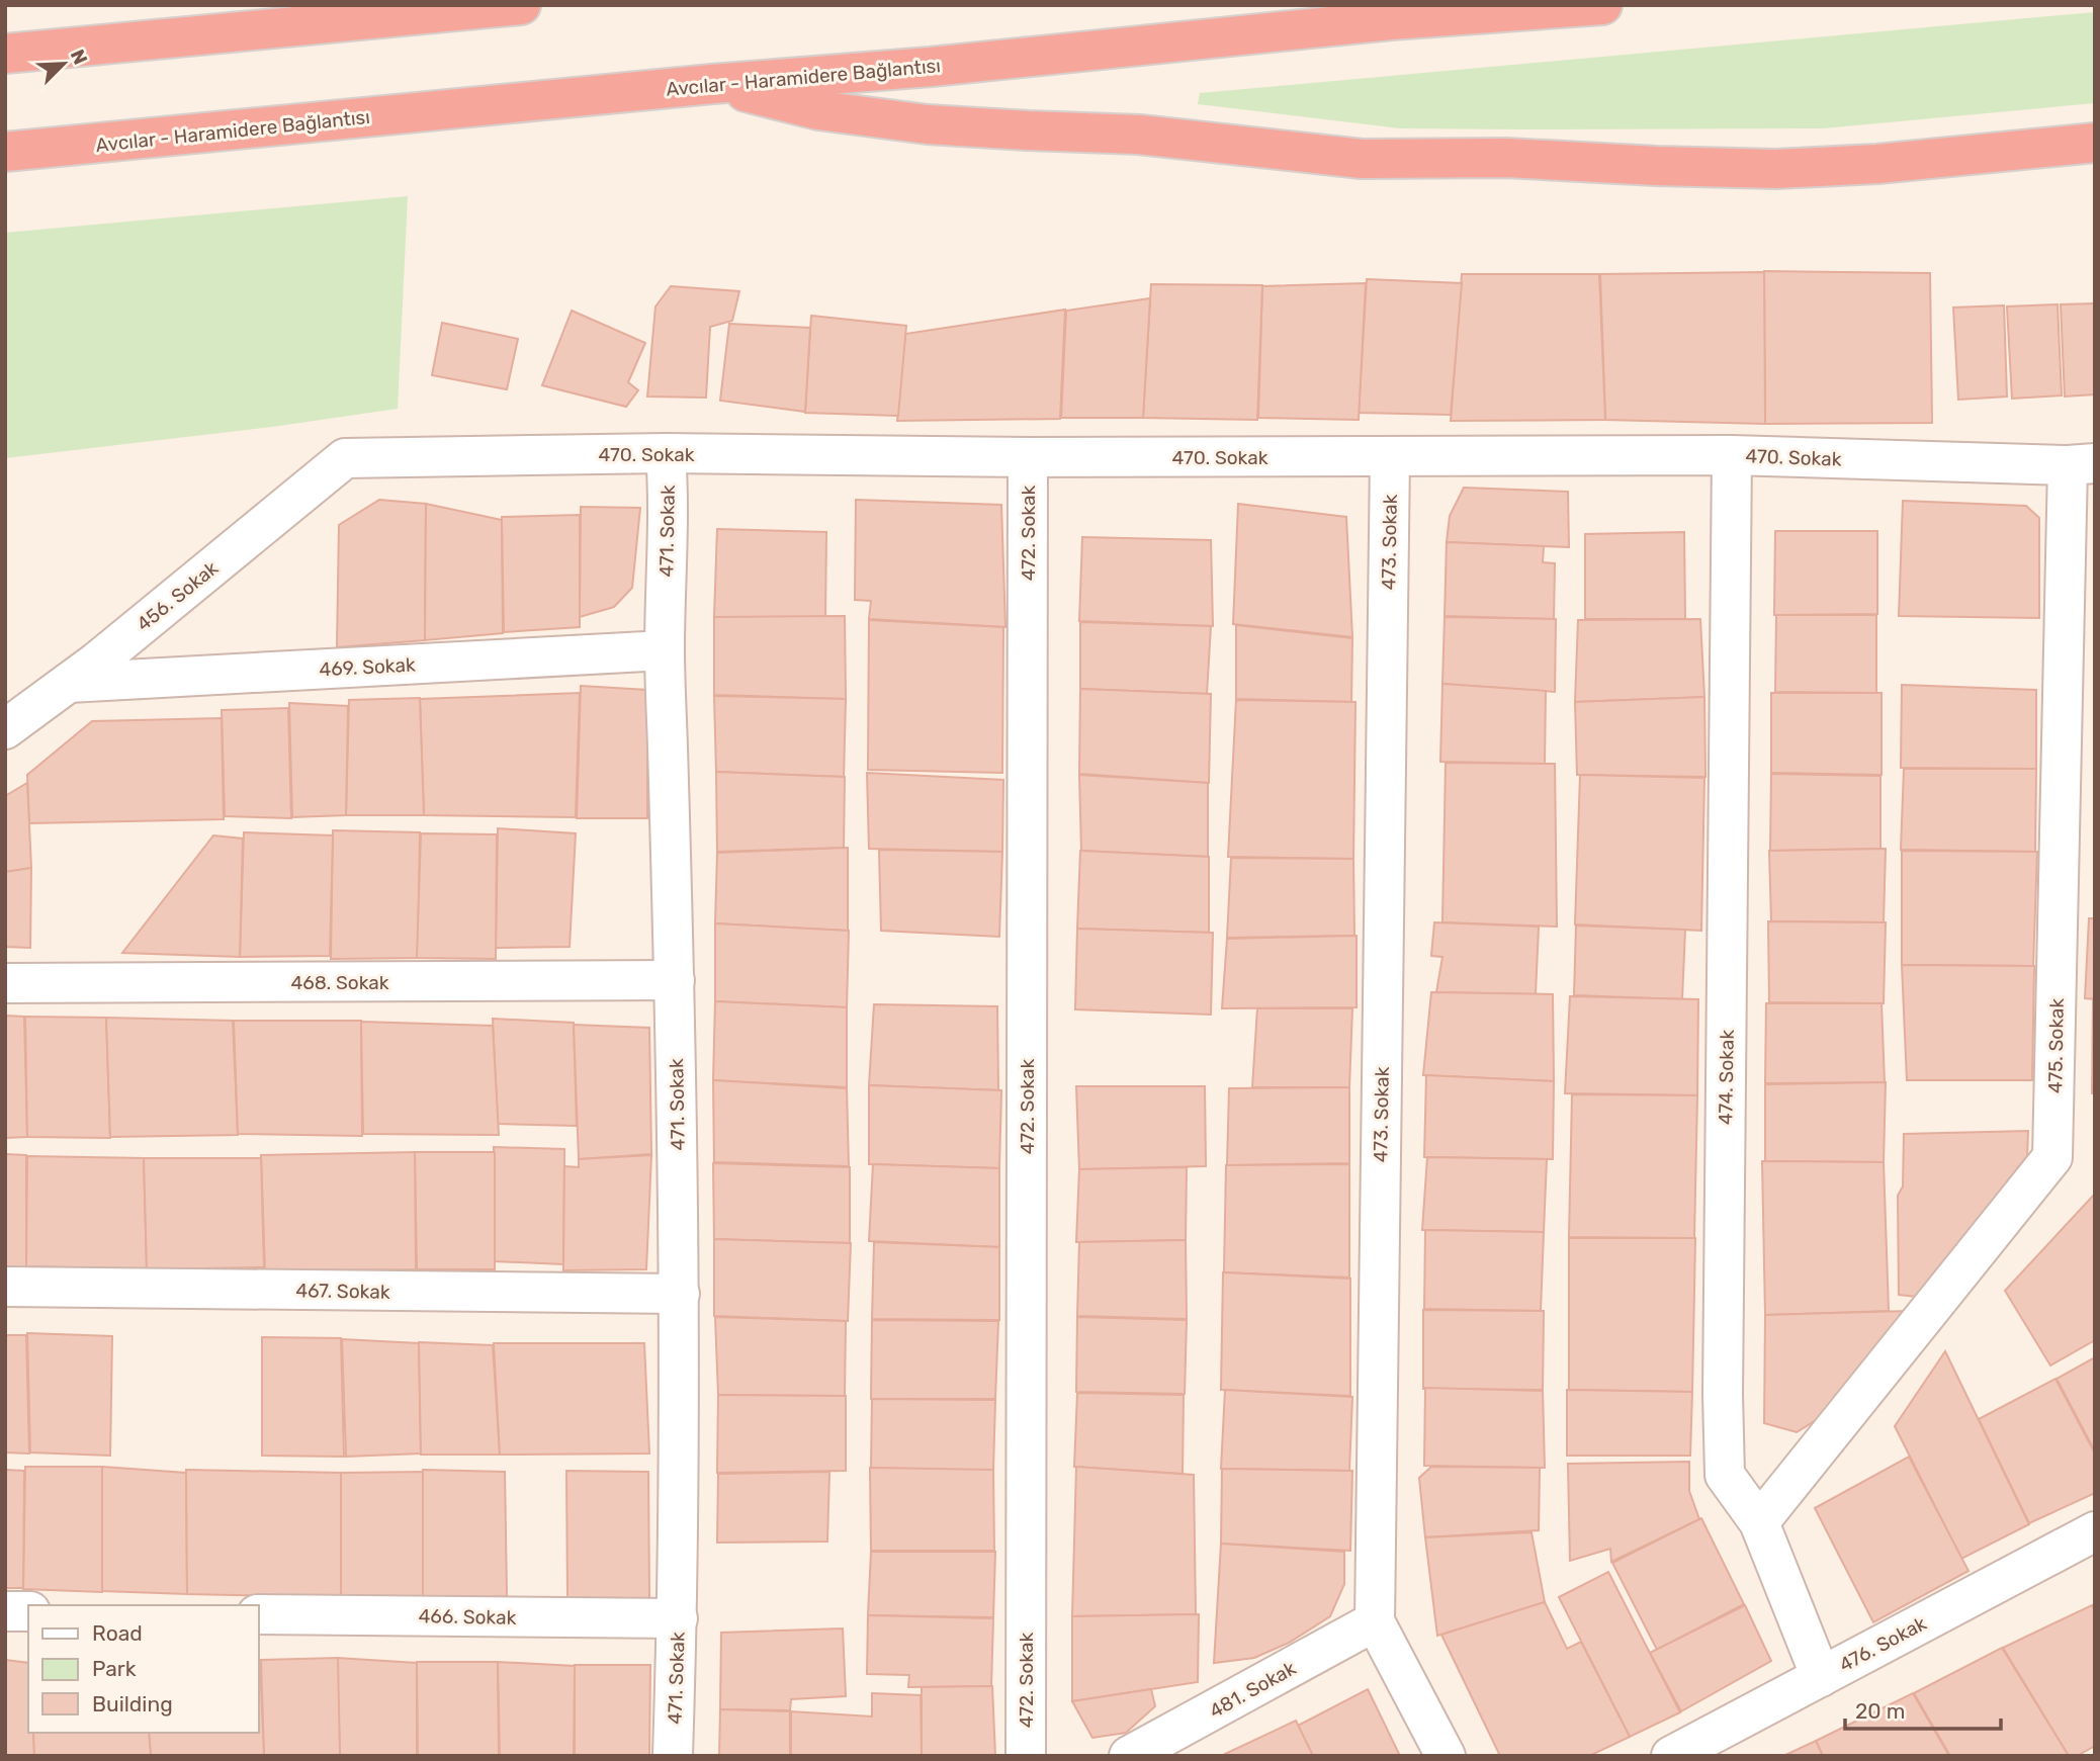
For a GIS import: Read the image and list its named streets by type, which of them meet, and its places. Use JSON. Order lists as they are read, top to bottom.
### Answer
{
  "streets": {
    "highway": ["Avcılar - Haramidere Bağlantısı"],
    "street": [
      "470. Sokak",
      "471. Sokak",
      "472. Sokak",
      "473. Sokak",
      "456. Sokak",
      "469. Sokak",
      "468. Sokak",
      "475. Sokak",
      "474. Sokak",
      "467. Sokak",
      "466. Sokak",
      "476. Sokak",
      "481. Sokak"
    ]
  },
  "crossings": [
    ["470. Sokak", "471. Sokak"],
    ["470. Sokak", "472. Sokak"],
    ["470. Sokak", "473. Sokak"],
    ["470. Sokak", "456. Sokak"],
    ["470. Sokak", "475. Sokak"],
    ["470. Sokak", "474. Sokak"],
    ["471. Sokak", "469. Sokak"],
    ["471. Sokak", "468. Sokak"],
    ["471. Sokak", "467. Sokak"],
    ["471. Sokak", "466. Sokak"],
    ["473. Sokak", "481. Sokak"],
    ["456. Sokak", "469. Sokak"],
    ["475. Sokak", "474. Sokak"],
    ["474. Sokak", "476. Sokak"]
  ],
  "legend": ["Road", "Park", "Building"],
  "scale_bar": "20 m",
  "north": "top right"
}
